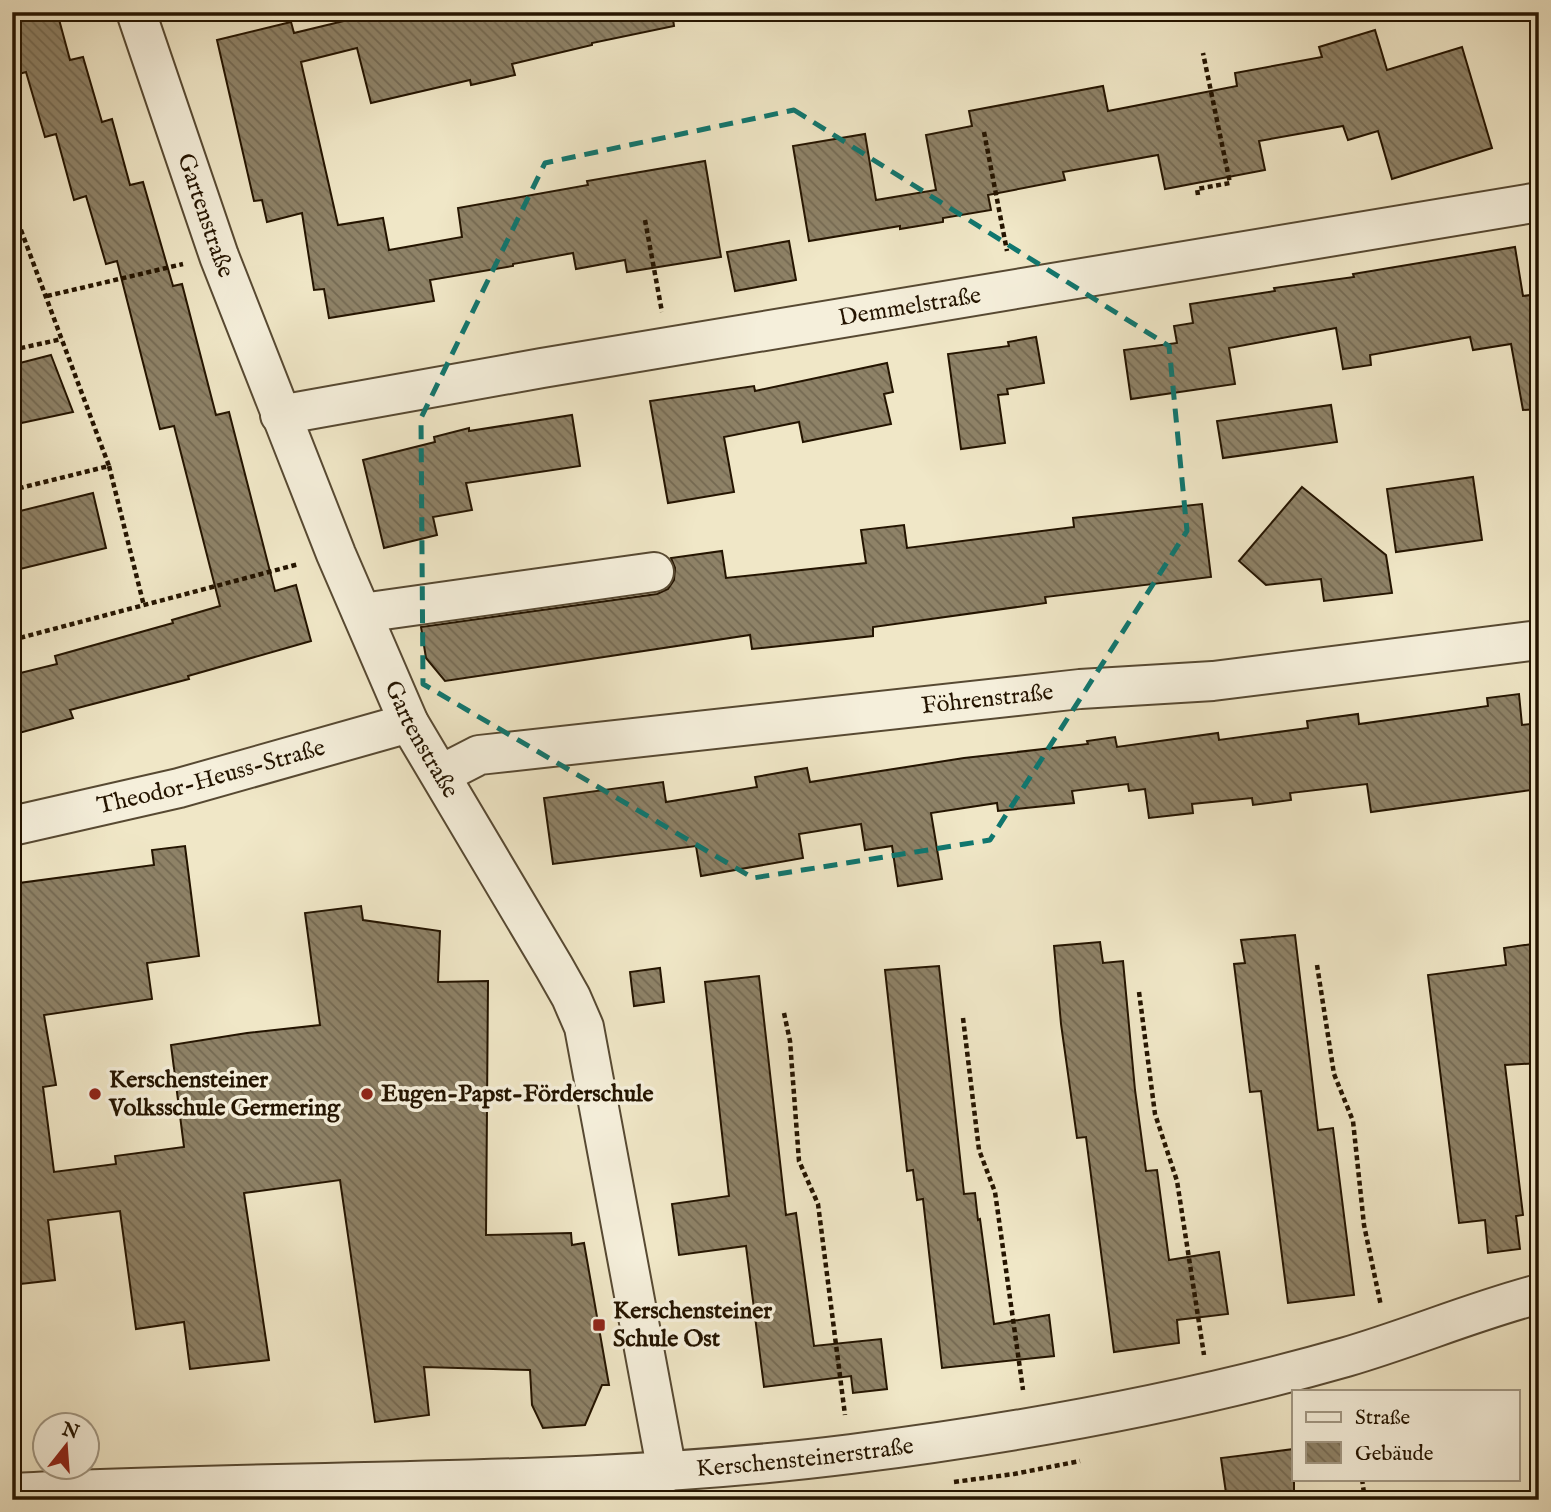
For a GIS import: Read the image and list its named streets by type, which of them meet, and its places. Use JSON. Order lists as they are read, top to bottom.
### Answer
{
  "streets": {
    "street": [
      "Gartenstraße",
      "Demmelstraße",
      "Föhrenstraße",
      "Theodor-Heuss-Straße",
      "Kerschensteinerstraße"
    ]
  },
  "crossings": [
    ["Gartenstraße", "Demmelstraße"],
    ["Gartenstraße", "Föhrenstraße"],
    ["Gartenstraße", "Theodor-Heuss-Straße"],
    ["Gartenstraße", "Kerschensteinerstraße"]
  ],
  "places": {
    "other": ["Kerschensteiner Volksschule Germering", "Eugen-Papst-Förderschule"],
    "transit": ["Kerschensteiner Schule Ost"]
  },
  "legend": ["Straße", "Gebäude"],
  "north": "top"
}
